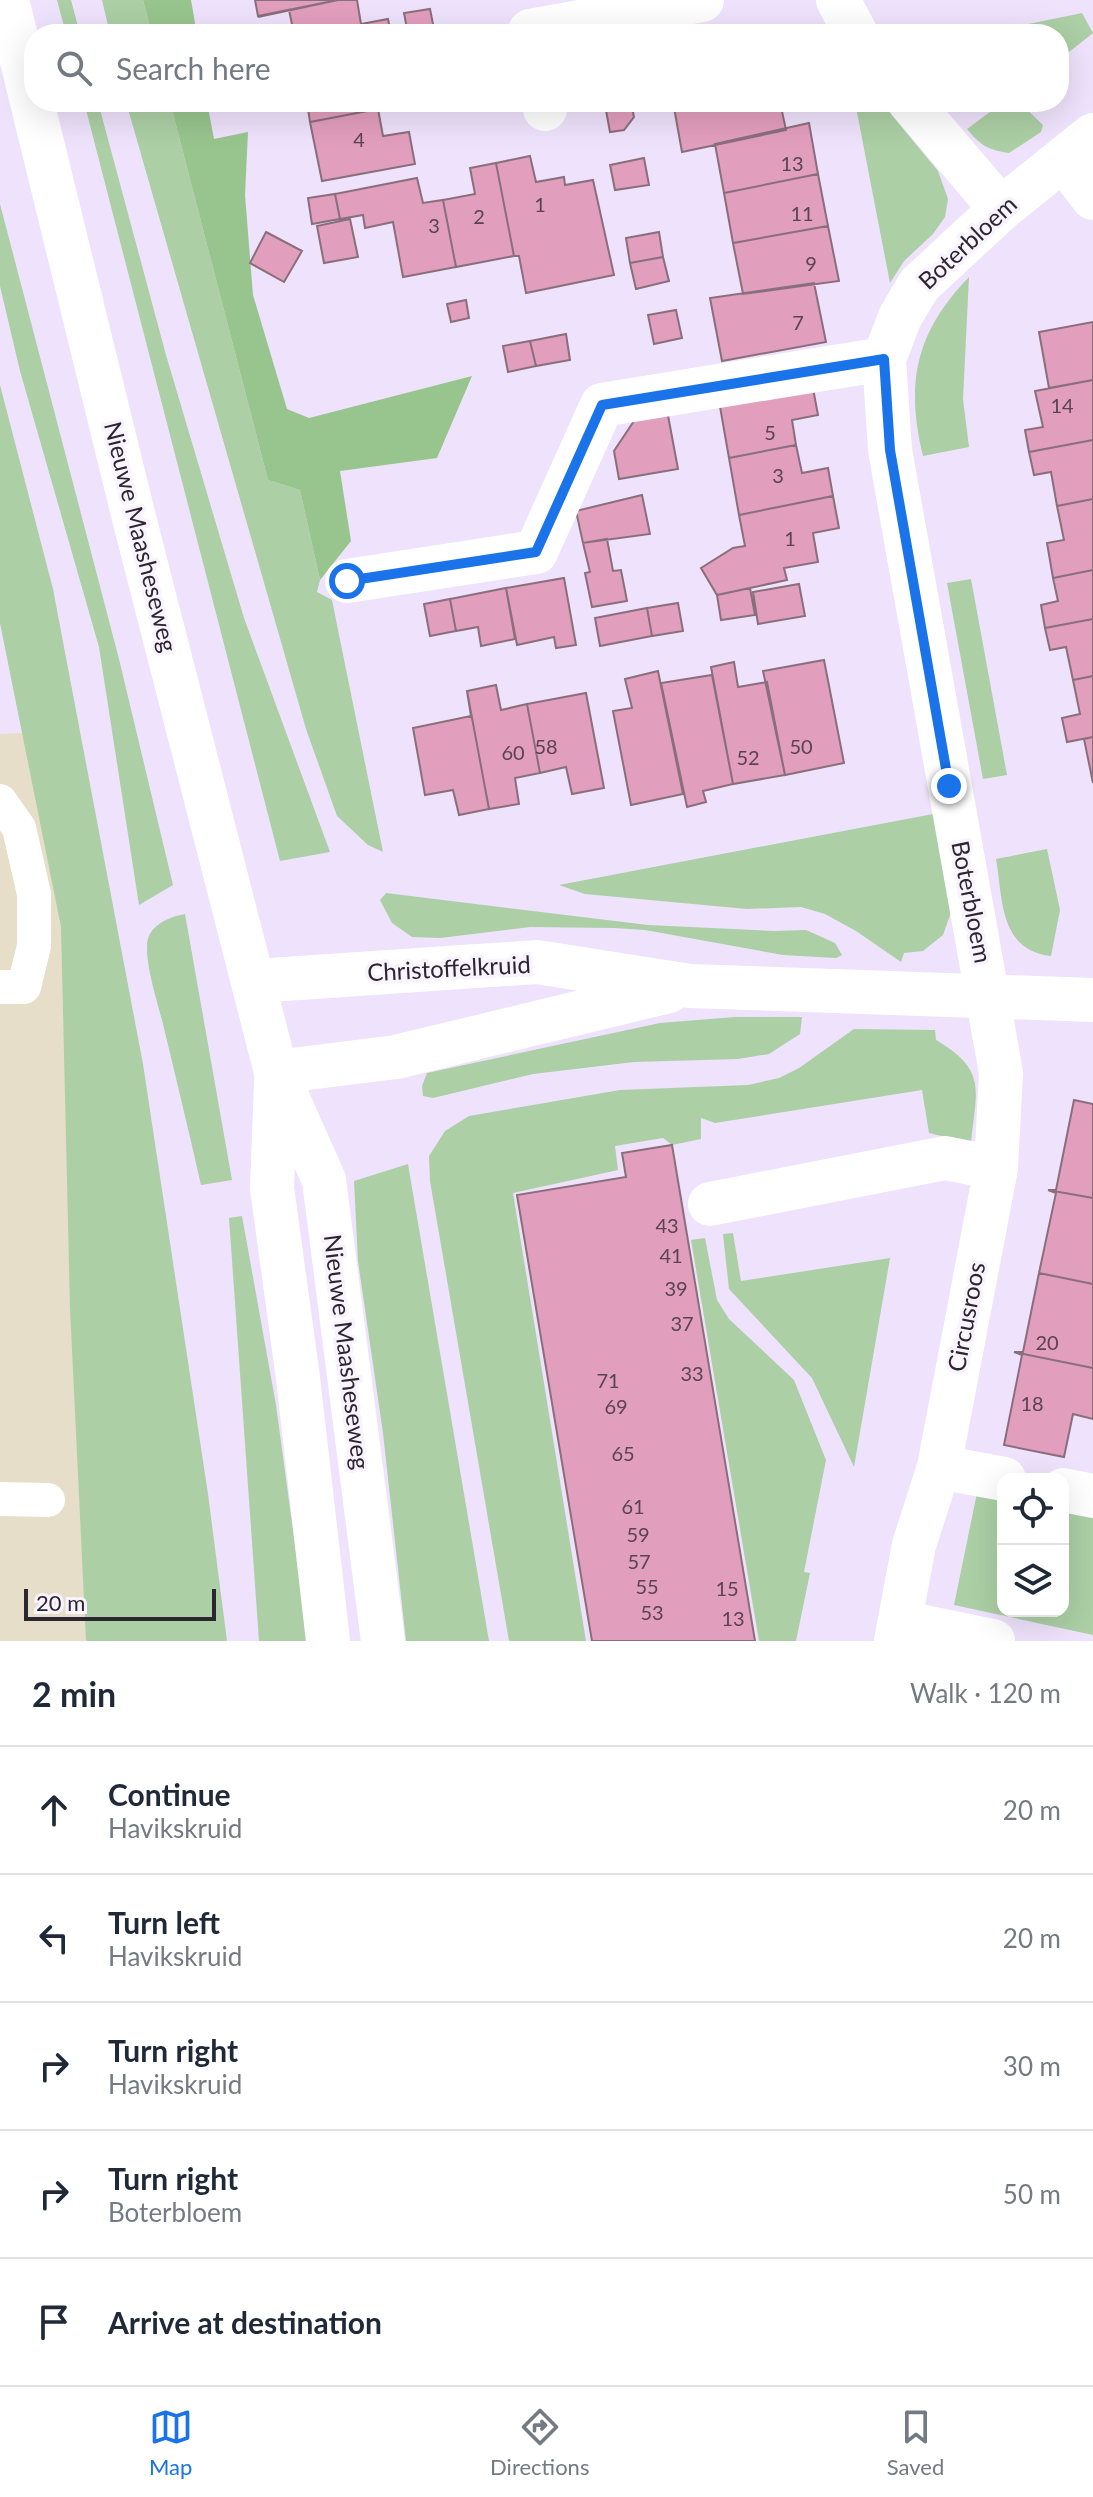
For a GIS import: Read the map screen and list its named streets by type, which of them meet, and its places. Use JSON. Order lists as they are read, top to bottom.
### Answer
{
  "streets": {
    "street": [
      "Boterbloem",
      "Nieuwe Maasheseweg",
      "Christoffelkruid",
      "Circusroos"
    ]
  },
  "crossings": [
    ["Boterbloem", "Christoffelkruid"],
    ["Boterbloem", "Circusroos"],
    ["Nieuwe Maasheseweg", "Christoffelkruid"],
    ["Christoffelkruid", "Circusroos"]
  ],
  "house_numbers": [
    "4",
    "13",
    "1",
    "11",
    "2",
    "3",
    "9",
    "7",
    "14",
    "5",
    "3",
    "1",
    "58",
    "50",
    "60",
    "52",
    "43",
    "41",
    "39",
    "37",
    "20",
    "33",
    "71",
    "18",
    "69",
    "65",
    "61",
    "59",
    "57",
    "55",
    "15",
    "53",
    "13"
  ],
  "scale_bar": "20 m",
  "page": {
    "search": "Search here",
    "scale": "20 m",
    "heading": ["2 min", "Walk · 120 m"],
    "list": [
      ["Continue", "Havikskruid", "20 m"],
      ["Turn left", "Havikskruid", "20 m"],
      ["Turn right", "Havikskruid", "30 m"],
      ["Turn right", "Boterbloem", "50 m"],
      "Arrive at destination"
    ],
    "nav": ["Map", "Directions", "Saved"]
  }
}
